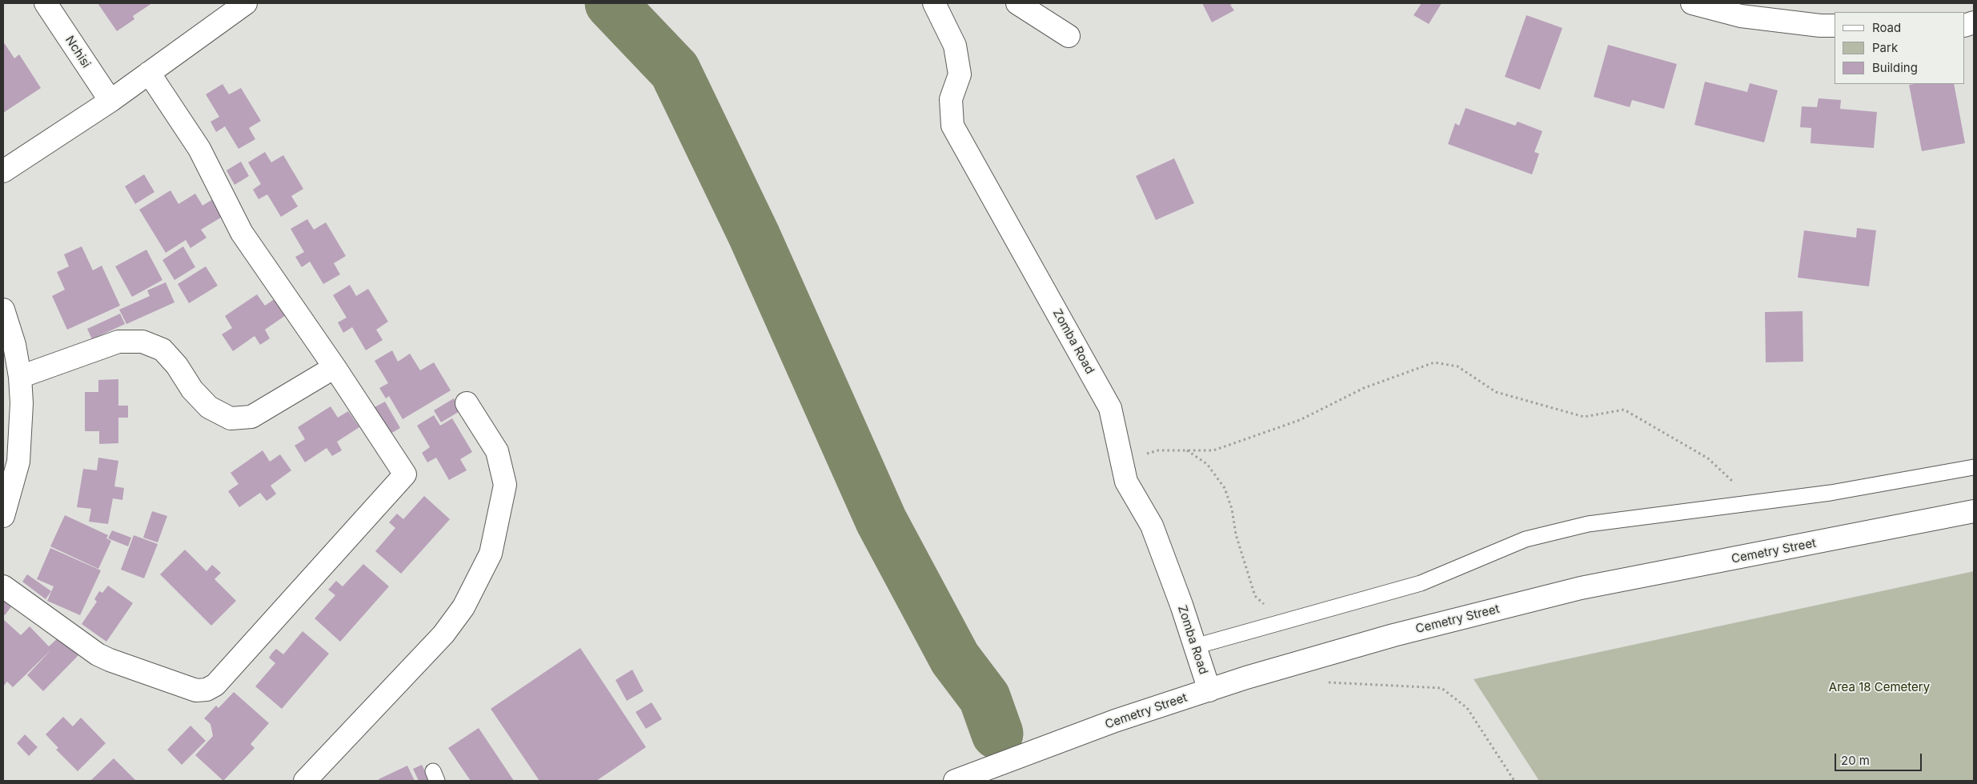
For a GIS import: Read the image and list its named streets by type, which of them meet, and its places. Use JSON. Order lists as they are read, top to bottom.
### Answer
{
  "streets": {
    "street": ["Nchisi", "Zomba Road", "Cemetry Street"]
  },
  "crossings": [
    ["Zomba Road", "Cemetry Street"]
  ],
  "parks": ["Area 18 Cemetery"],
  "legend": ["Road", "Park", "Building"],
  "scale_bar": "20 m"
}
